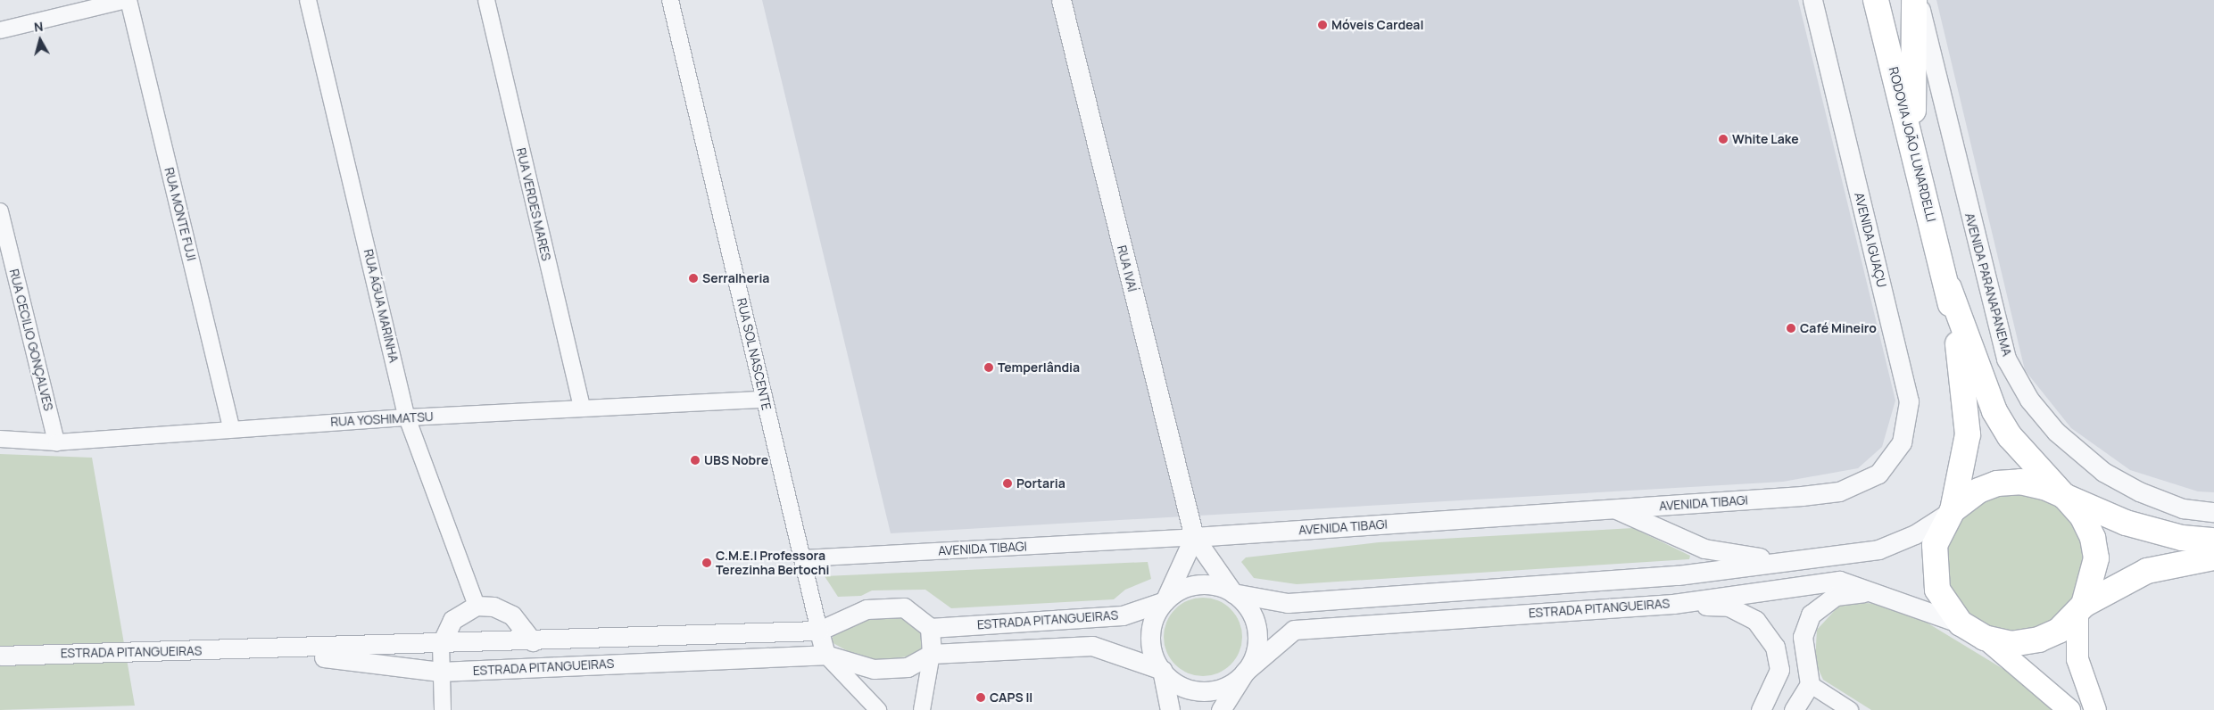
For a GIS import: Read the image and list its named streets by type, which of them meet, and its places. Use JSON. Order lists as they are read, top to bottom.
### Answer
{
  "streets": {
    "highway": ["RODOVIA JOÃO LUNARDELLI"],
    "street": [
      "RUA VERDES MARES",
      "RUA MONTE FUJI",
      "AVENIDA IGUAÇU",
      "RUA IVAÍ",
      "AVENIDA PARANAPANEMA",
      "RUA ÁGUA MARINHA",
      "RUA CECILIO GONÇALVES",
      "RUA SOL NASCENTE",
      "RUA YOSHIMATSU",
      "AVENIDA TIBAGI",
      "ESTRADA PITANGUEIRAS"
    ]
  },
  "crossings": [
    ["RUA VERDES MARES", "RUA YOSHIMATSU"],
    ["RUA MONTE FUJI", "RUA YOSHIMATSU"],
    ["AVENIDA IGUAÇU", "AVENIDA TIBAGI"],
    ["RUA IVAÍ", "AVENIDA TIBAGI"],
    ["RUA IVAÍ", "ESTRADA PITANGUEIRAS"],
    ["RUA ÁGUA MARINHA", "RUA YOSHIMATSU"],
    ["RUA CECILIO GONÇALVES", "RUA YOSHIMATSU"],
    ["RUA SOL NASCENTE", "RUA YOSHIMATSU"],
    ["RUA SOL NASCENTE", "AVENIDA TIBAGI"],
    ["RUA SOL NASCENTE", "ESTRADA PITANGUEIRAS"]
  ],
  "places": [
    "Móveis Cardeal",
    "White Lake",
    "Serralheria",
    "Café Mineiro",
    "Temperlândia",
    "UBS Nobre",
    "Portaria",
    "C.M.E.I Professora Terezinha Bertochi",
    "CAPS II"
  ],
  "north": "top"
}
